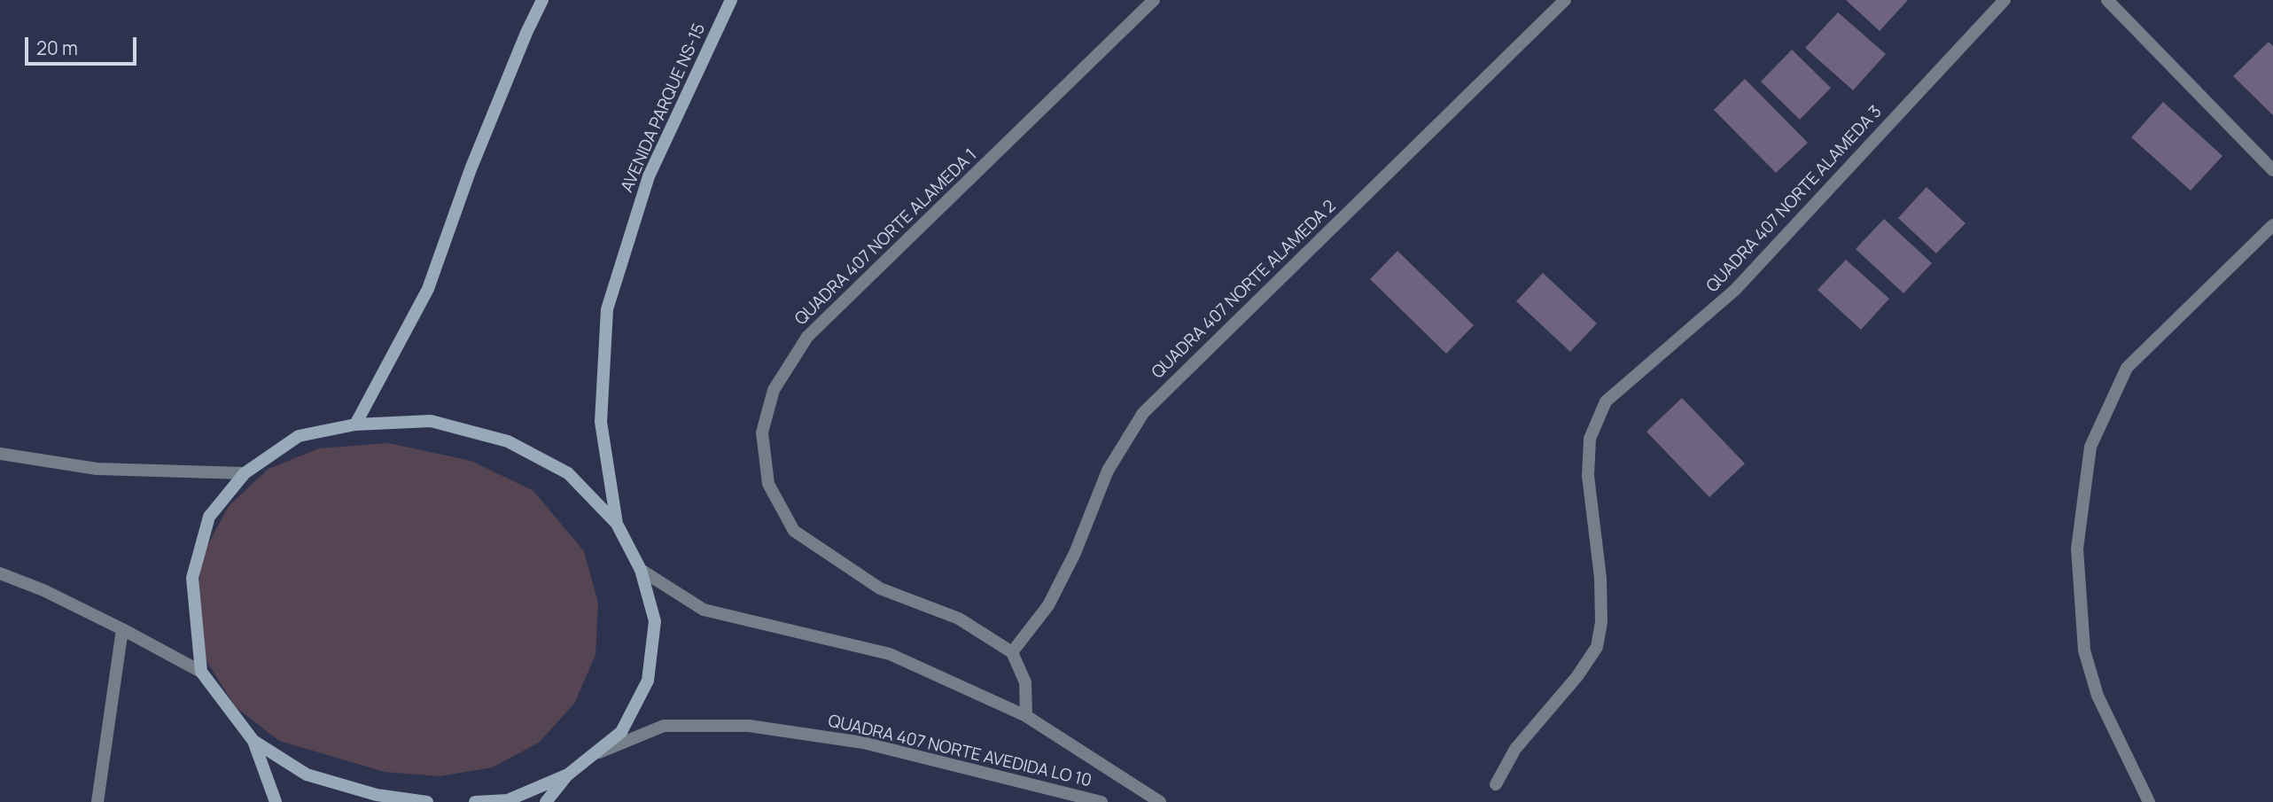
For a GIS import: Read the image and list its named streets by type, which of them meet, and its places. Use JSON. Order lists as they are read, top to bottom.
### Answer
{
  "streets": {
    "main road": ["AVENIDA PARQUE NS-15"],
    "street": [
      "QUADRA 407 NORTE ALAMEDA 3",
      "QUADRA 407 NORTE ALAMEDA 1",
      "QUADRA 407 NORTE ALAMEDA 2",
      "QUADRA 407 NORTE AVEDIDA LO 10"
    ]
  },
  "crossings": [
    ["QUADRA 407 NORTE ALAMEDA 1", "QUADRA 407 NORTE ALAMEDA 2"]
  ],
  "scale_bar": "20 m"
}
